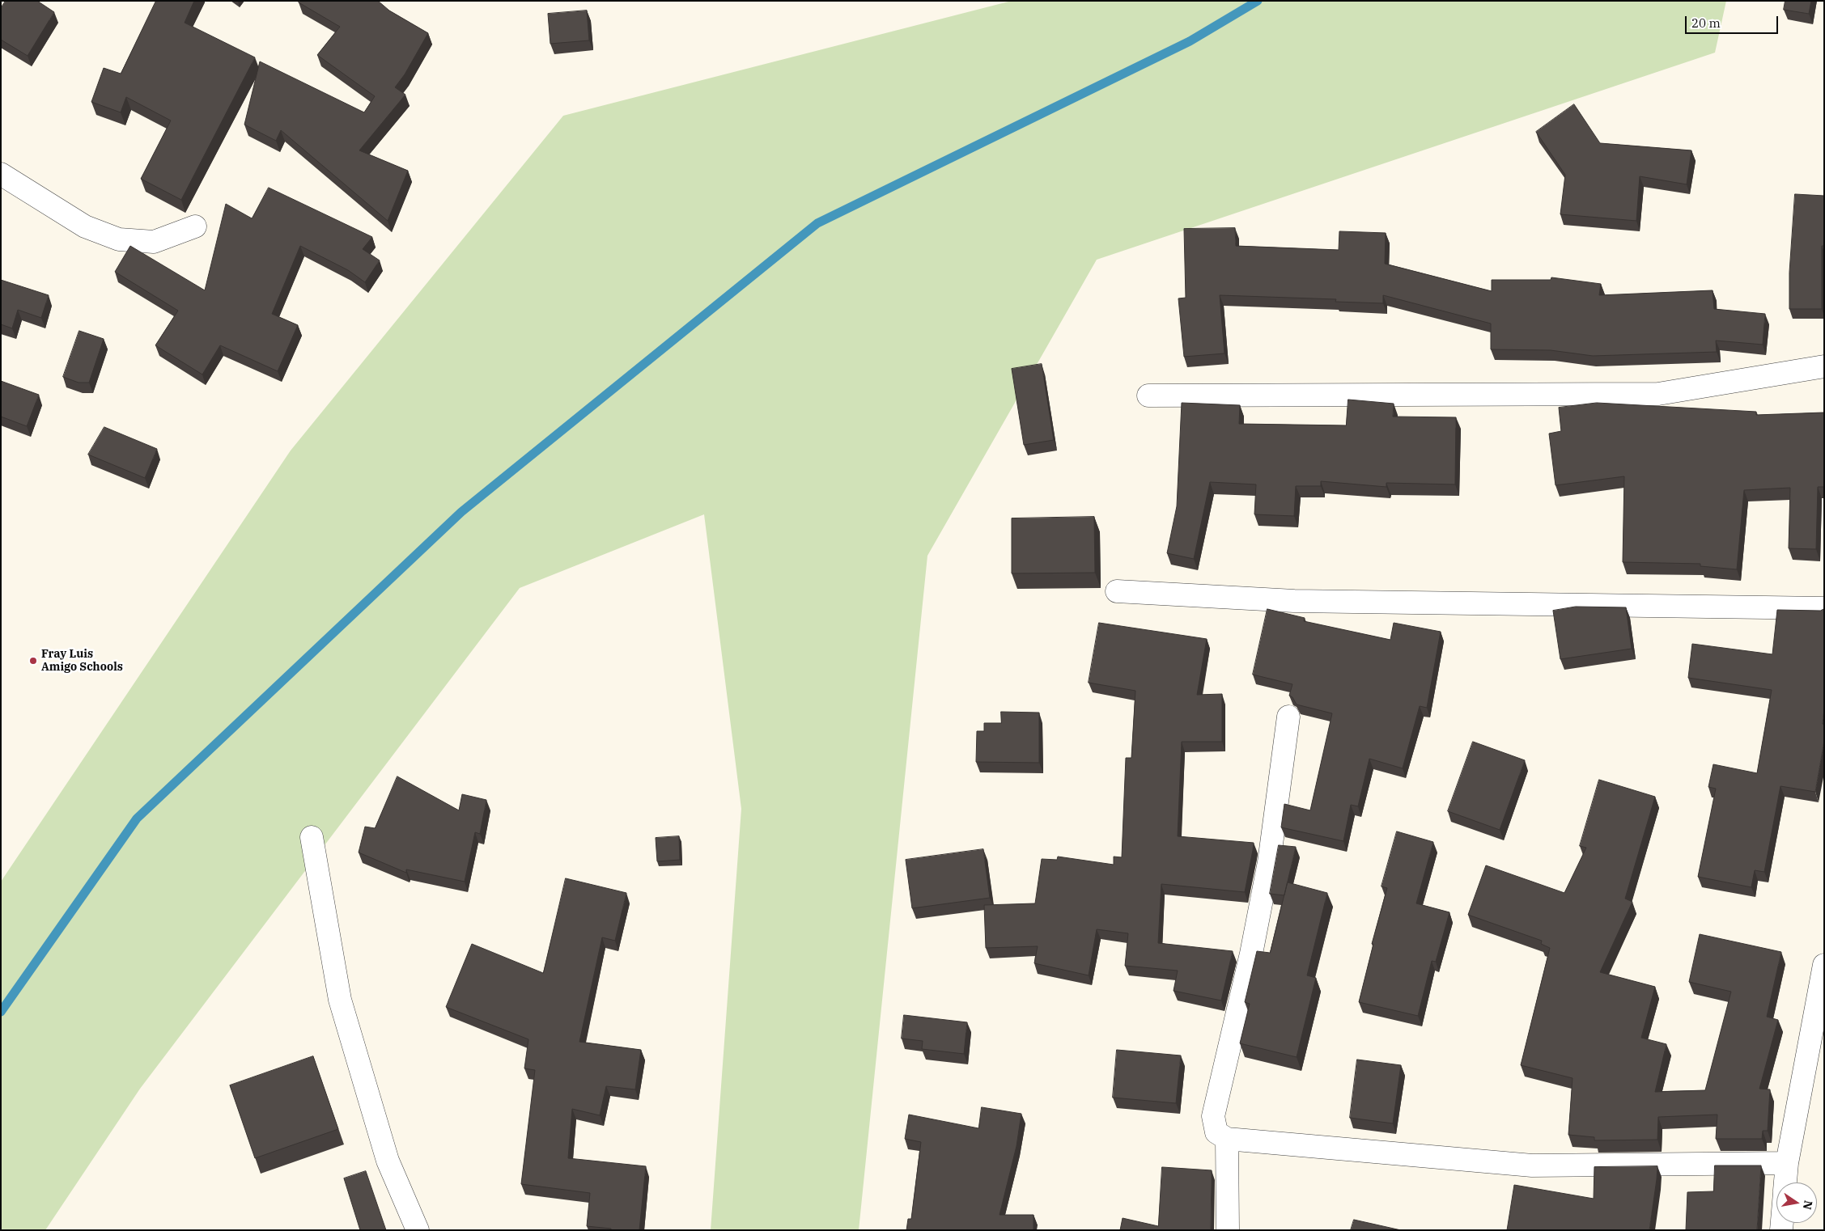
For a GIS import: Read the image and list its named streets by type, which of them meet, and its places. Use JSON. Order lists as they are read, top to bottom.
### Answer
{
  "places": ["Fray Luis Amigo Schools"],
  "scale_bar": "20 m",
  "north": "right"
}
